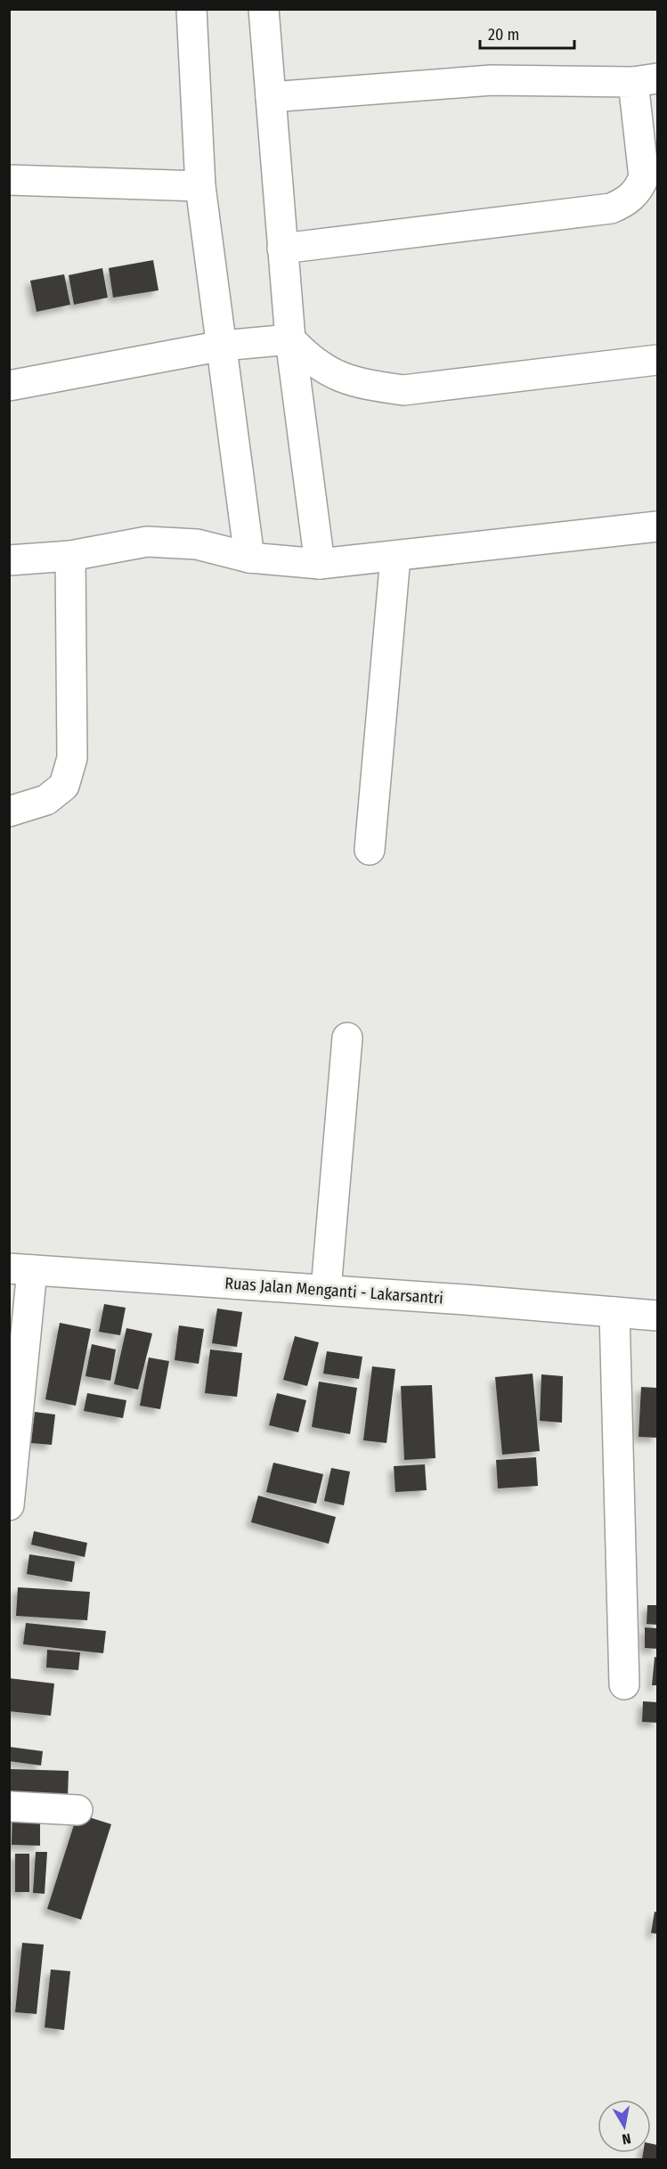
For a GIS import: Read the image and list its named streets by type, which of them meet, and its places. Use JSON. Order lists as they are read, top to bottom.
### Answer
{
  "streets": {
    "street": ["Ruas Jalan Menganti - Lakarsantri"]
  },
  "scale_bar": "20 m",
  "north": "bottom"
}
